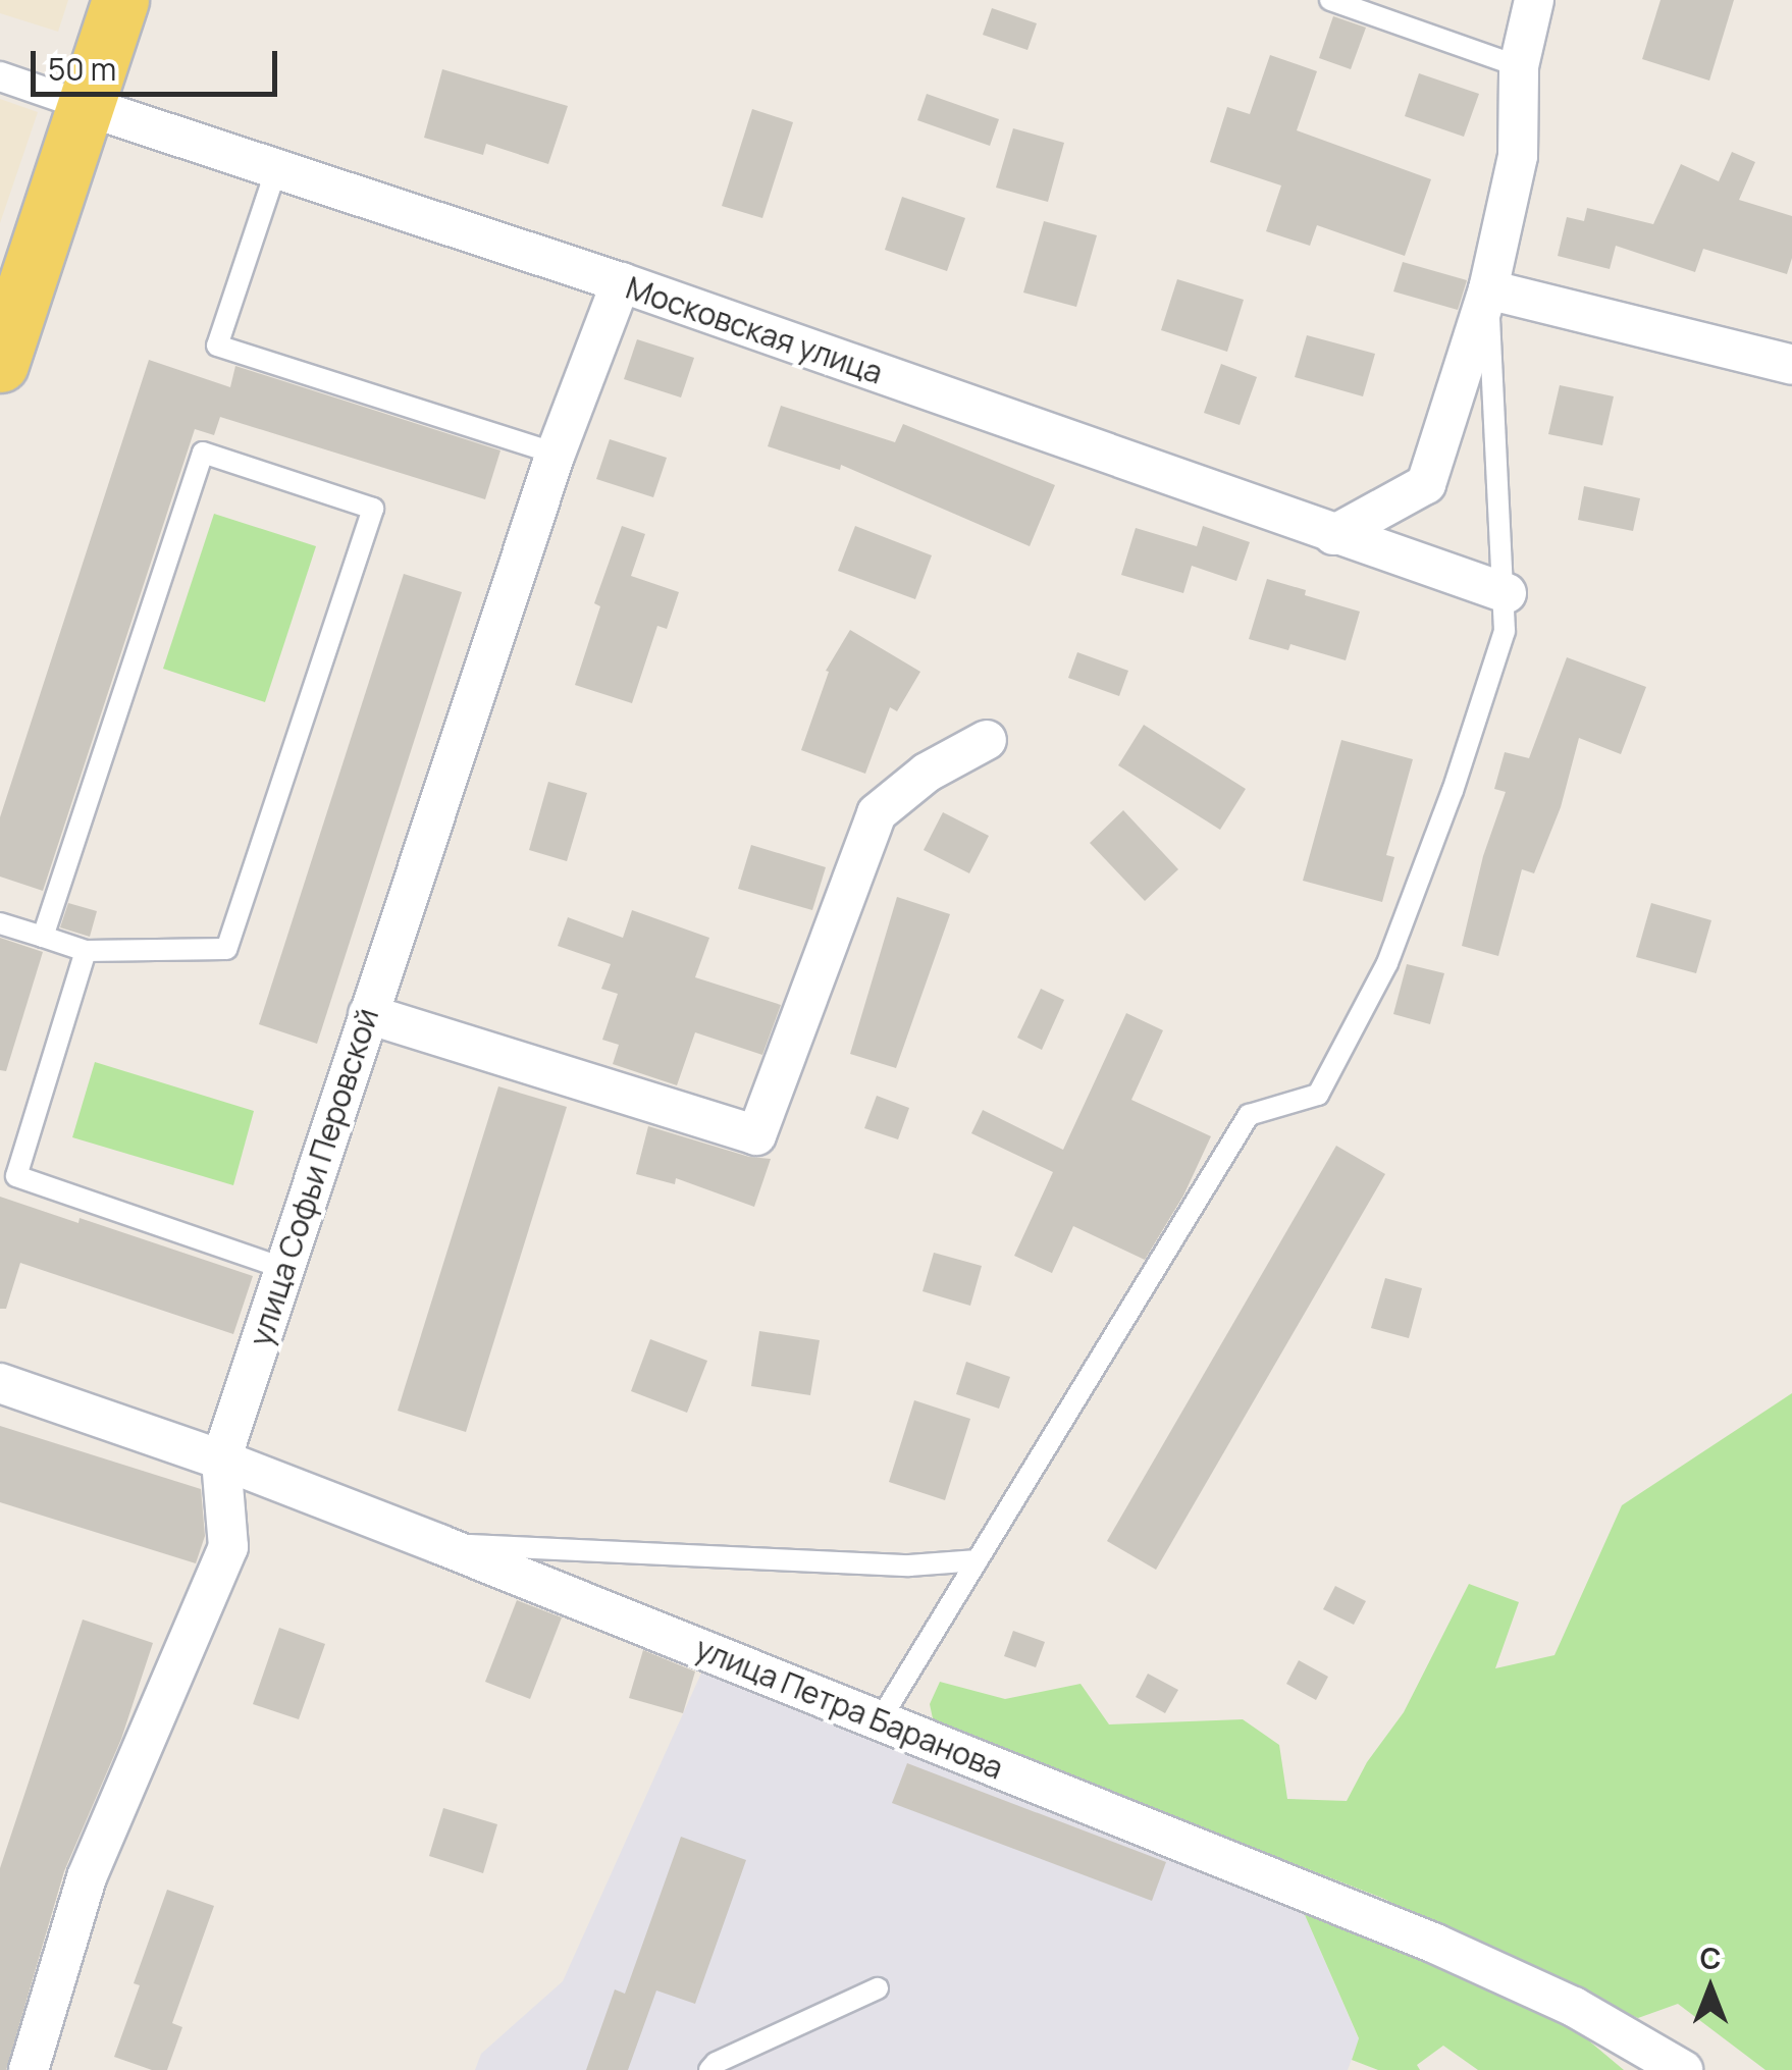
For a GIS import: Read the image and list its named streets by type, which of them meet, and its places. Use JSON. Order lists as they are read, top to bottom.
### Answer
{
  "streets": {
    "street": ["Московская улица", "улица Софьи Перовской", "улица Петра Баранова"]
  },
  "crossings": [
    ["Московская улица", "улица Софьи Перовской"],
    ["улица Софьи Перовской", "улица Петра Баранова"]
  ],
  "scale_bar": "50 m",
  "north": "top"
}
